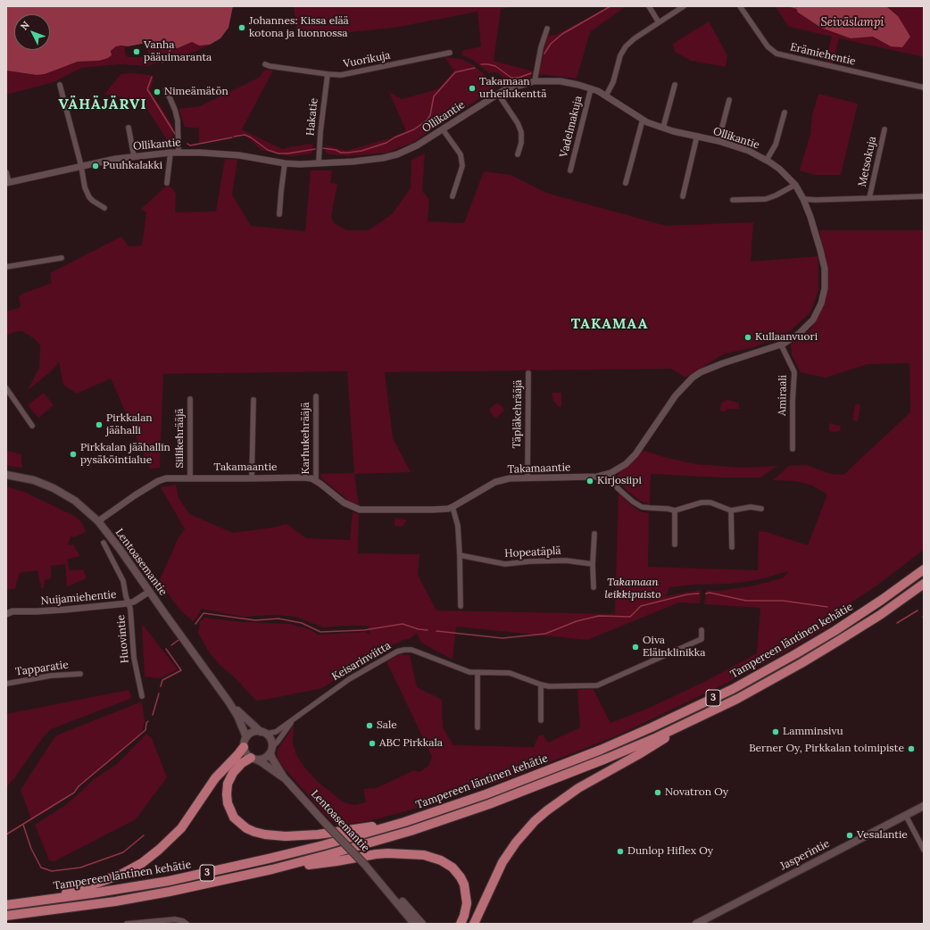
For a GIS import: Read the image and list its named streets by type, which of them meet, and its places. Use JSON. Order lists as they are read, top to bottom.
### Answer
{
  "streets": {
    "highway": ["Tampereen läntinen kehätie", "3"],
    "main road": ["Lentoasemantie", "Jasperintie"],
    "street": [
      "Erämiehentie",
      "Vuorikuja",
      "Hakatie",
      "Ollikantie",
      "Vadelmakuja",
      "Metsokuja",
      "Amiraali",
      "Täpläkehrääjä",
      "Siilikehrääjä",
      "Karhukehrääjä",
      "Takamaantie",
      "Hopeatäplä",
      "Nuijamiehentie",
      "Huovintie",
      "Keisarinviitta",
      "Tapparatie"
    ]
  },
  "crossings": [
    ["Vuorikuja", "Hakatie"],
    ["Hakatie", "Ollikantie"],
    ["Ollikantie", "Vadelmakuja"],
    ["Ollikantie", "Takamaantie"],
    ["Amiraali", "Takamaantie"],
    ["Täpläkehrääjä", "Takamaantie"],
    ["Siilikehrääjä", "Takamaantie"],
    ["Karhukehrääjä", "Takamaantie"],
    ["Takamaantie", "Lentoasemantie"],
    ["Lentoasemantie", "Nuijamiehentie"],
    ["Lentoasemantie", "Keisarinviitta"],
    ["Nuijamiehentie", "Huovintie"]
  ],
  "districts": ["VÄHÄJÄRVI", "TAKAMAA"],
  "water": ["Seiväslampi"],
  "parks": ["Takamaan leikkipuisto"],
  "places": [
    "Johannes: Kissa elää kotona ja luonnossa",
    "Vanha pääuimaranta",
    "Takamaan urheilukenttä",
    "Nimeämätön",
    "Puuhkalakki",
    "Kullaanvuori",
    "Pirkkalan jäähalli",
    "Pirkkalan jäähallin pysäköintialue",
    "Kirjosiipi",
    "Oiva Eläinklinikka",
    "Sale",
    "Lamminsivu",
    "ABC Pirkkala",
    "Berner Oy, Pirkkalan toimipiste",
    "Novatron Oy",
    "Vesalantie",
    "Dunlop Hiflex Oy"
  ],
  "north": "top left"
}
